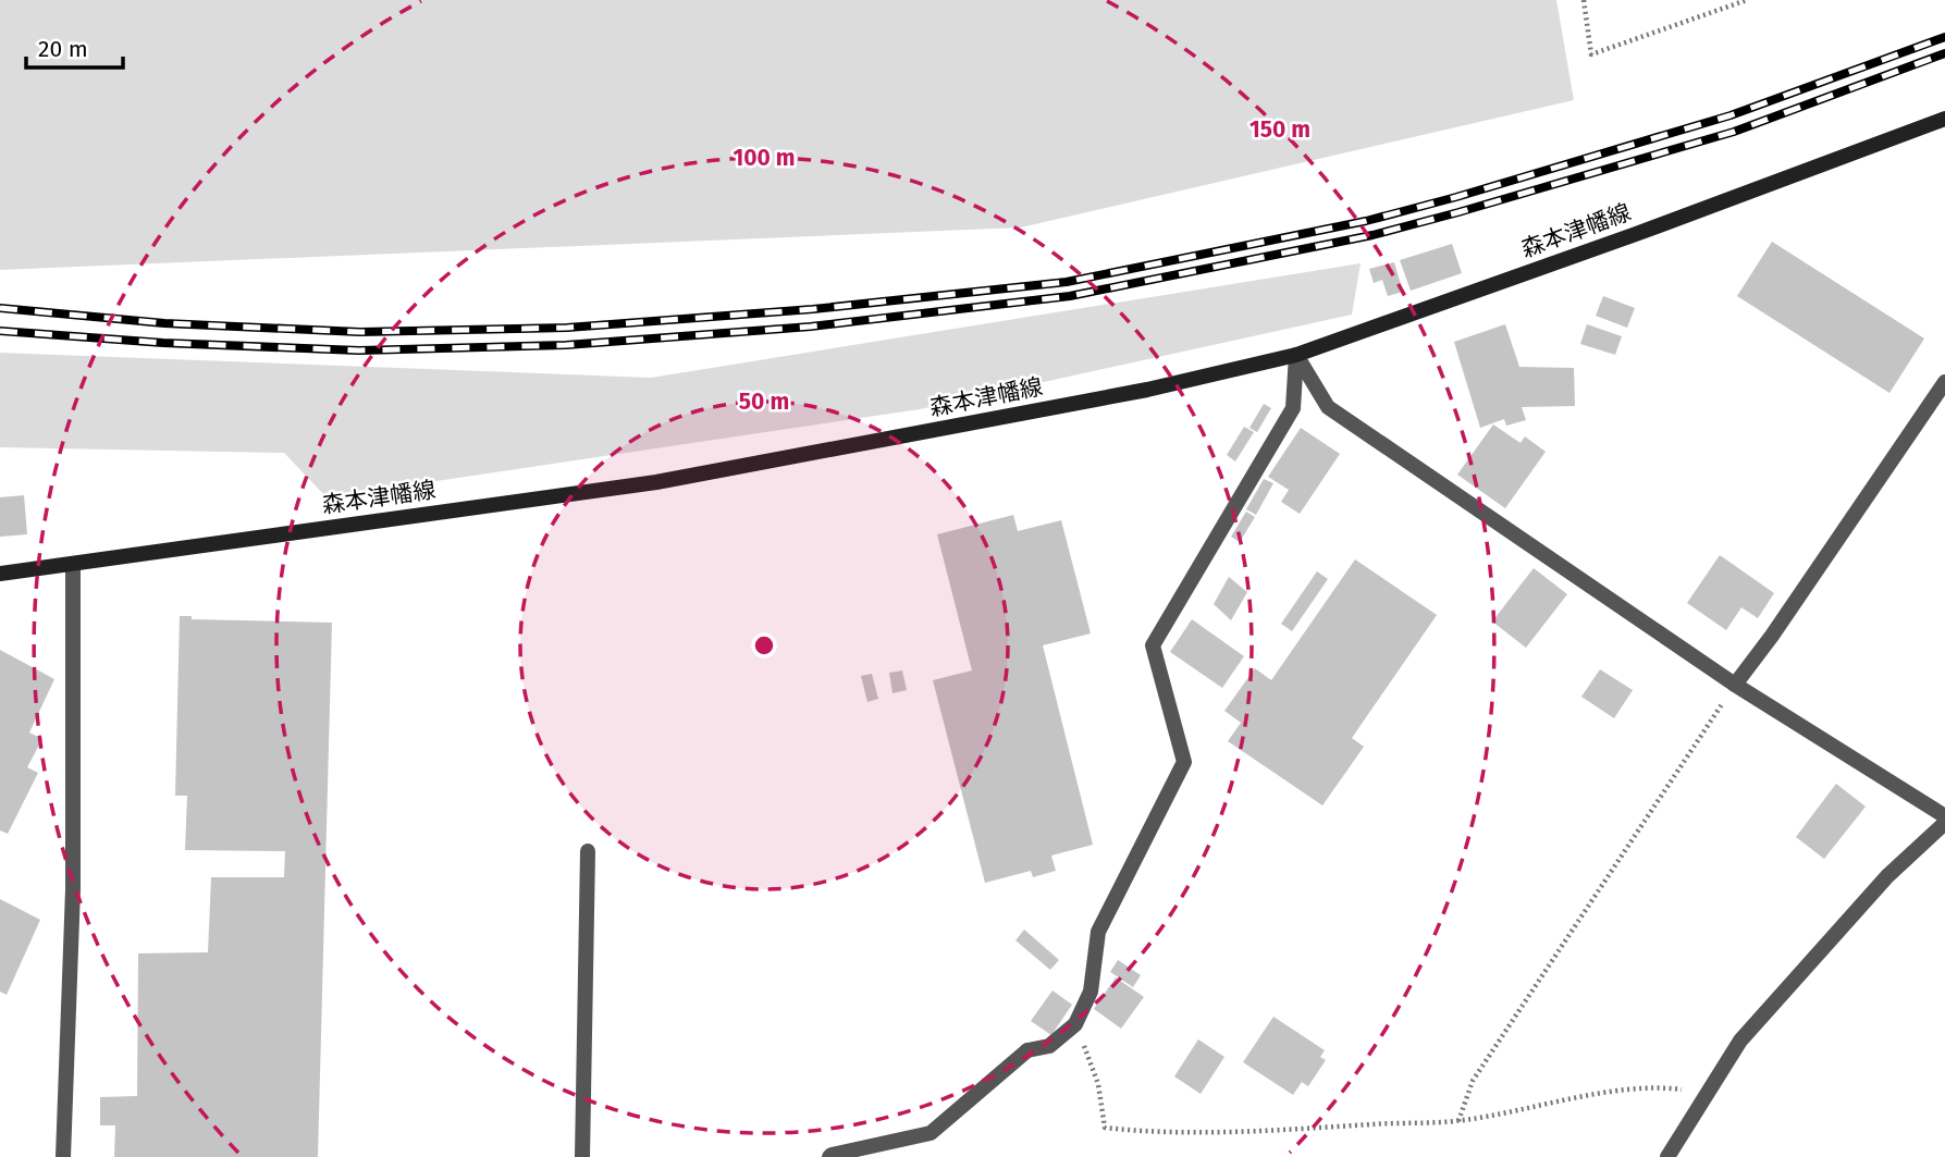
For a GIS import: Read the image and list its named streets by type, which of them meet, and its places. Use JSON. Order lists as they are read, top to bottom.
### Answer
{
  "streets": {
    "main road": ["森本津幡線"]
  },
  "scale_bar": "20 m",
  "rings": ["150 m", "100 m", "50 m"]
}
